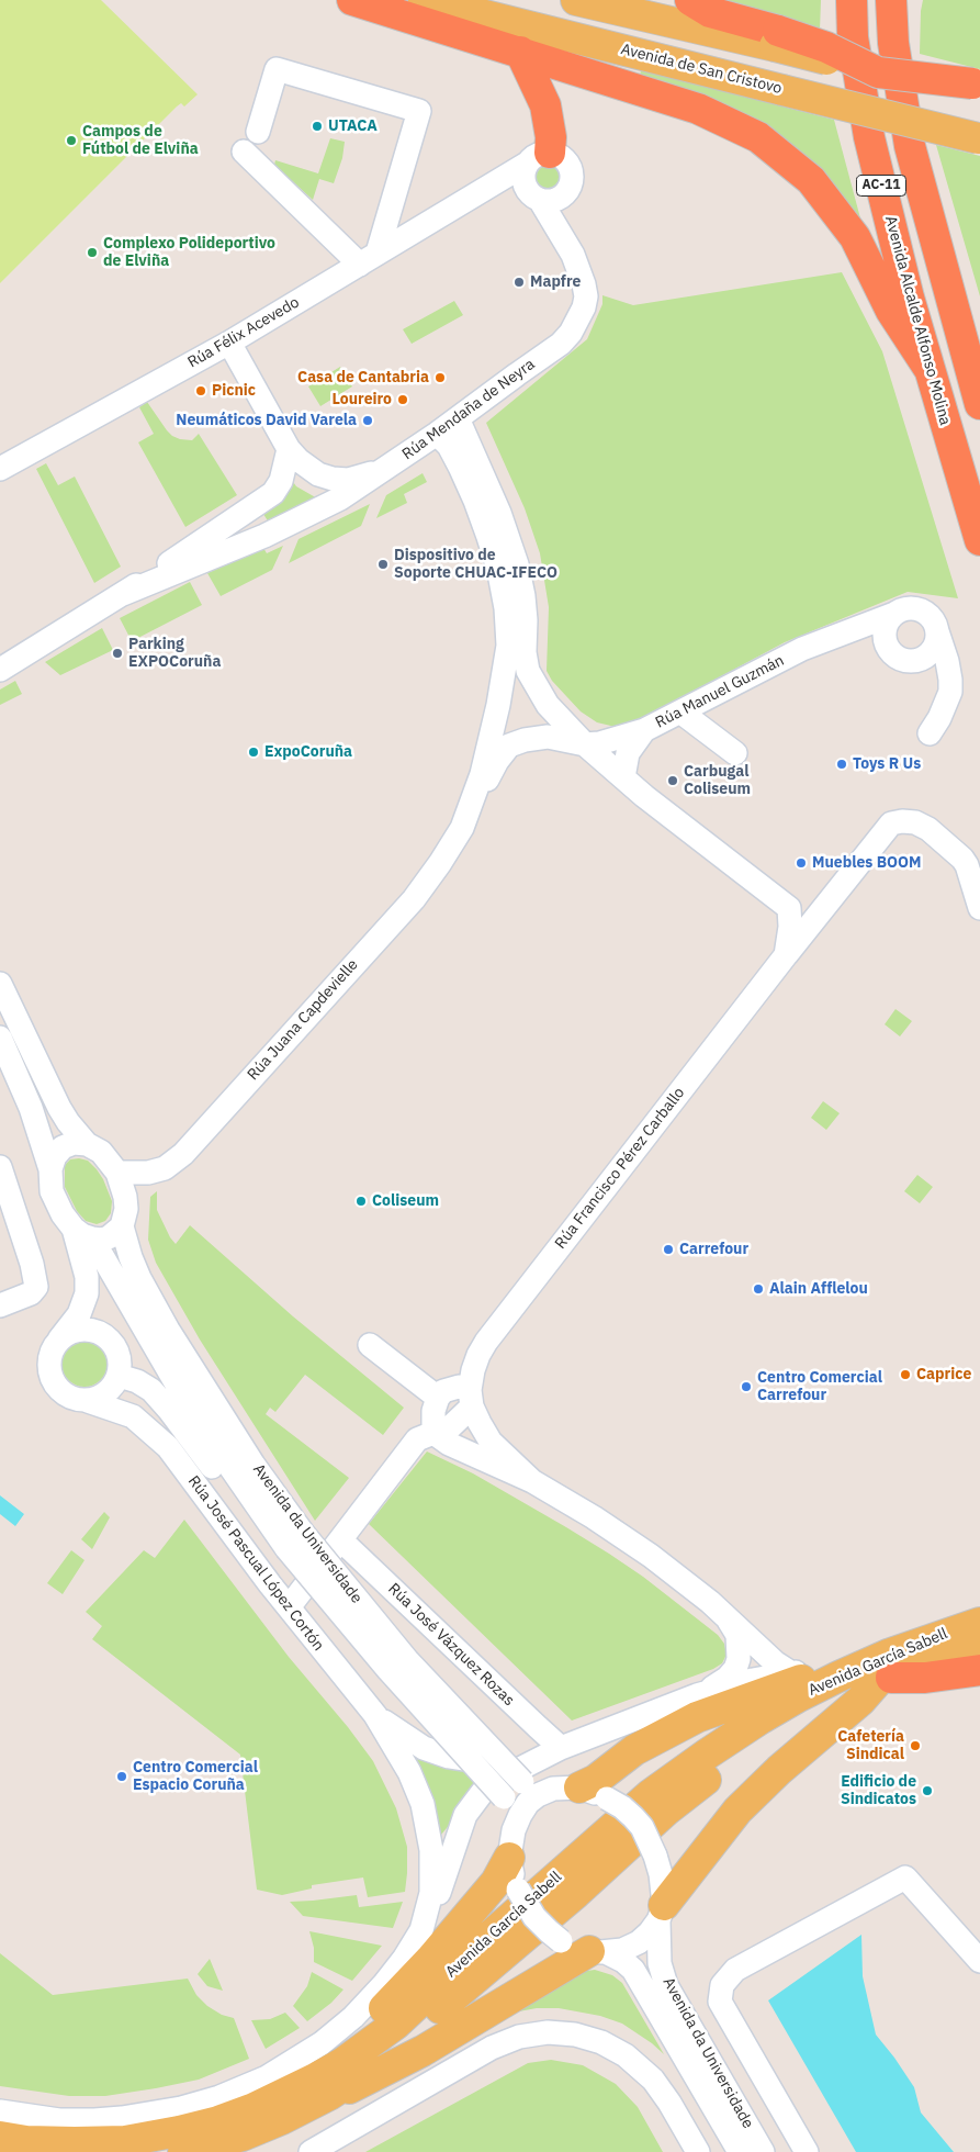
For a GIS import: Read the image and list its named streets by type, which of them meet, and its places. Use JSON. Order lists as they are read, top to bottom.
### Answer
{
  "streets": {
    "highway": ["AC-11", "Avenida Alcalde Alfonso Molina"],
    "main road": ["Avenida de San Cristovo", "Avenida García Sabell"],
    "street": [
      "Rúa Félix Acevedo",
      "Rúa Mendaña de Neyra",
      "Rúa Manuel Guzmán",
      "Rúa Juana Capdevielle",
      "Rúa Francisco Pérez Carballo",
      "Avenida da Universidade",
      "Rúa José Pascual López Cortón",
      "Rúa José Vázquez Rozas"
    ]
  },
  "crossings": [
    ["Rúa Félix Acevedo", "Rúa Mendaña de Neyra"],
    ["Rúa Mendaña de Neyra", "Rúa Juana Capdevielle"],
    ["Rúa Manuel Guzmán", "Rúa Juana Capdevielle"],
    ["Rúa Juana Capdevielle", "Avenida da Universidade"],
    ["Rúa Juana Capdevielle", "Rúa José Pascual López Cortón"],
    ["Avenida da Universidade", "Rúa José Pascual López Cortón"],
    ["Rúa José Pascual López Cortón", "Rúa José Vázquez Rozas"]
  ],
  "places": [
    "UTACA",
    "Campos de Fútbol de Elviña",
    "Complexo Polideportivo de Elviña",
    "Mapfre",
    "Casa de Cantabria",
    "Picnic",
    "Loureiro",
    "Neumáticos David Varela",
    "Dispositivo de Soporte CHUAC-IFECO",
    "Parking EXPOCoruña",
    "ExpoCoruña",
    "Toys R Us",
    "Carbugal Coliseum",
    "Muebles BOOM",
    "Coliseum",
    "Carrefour",
    "Alain Afflelou",
    "Caprice",
    "Centro Comercial Carrefour",
    "Cafetería Sindical",
    "Centro Comercial Espacio Coruña",
    "Edificio de Sindicatos"
  ]
}
